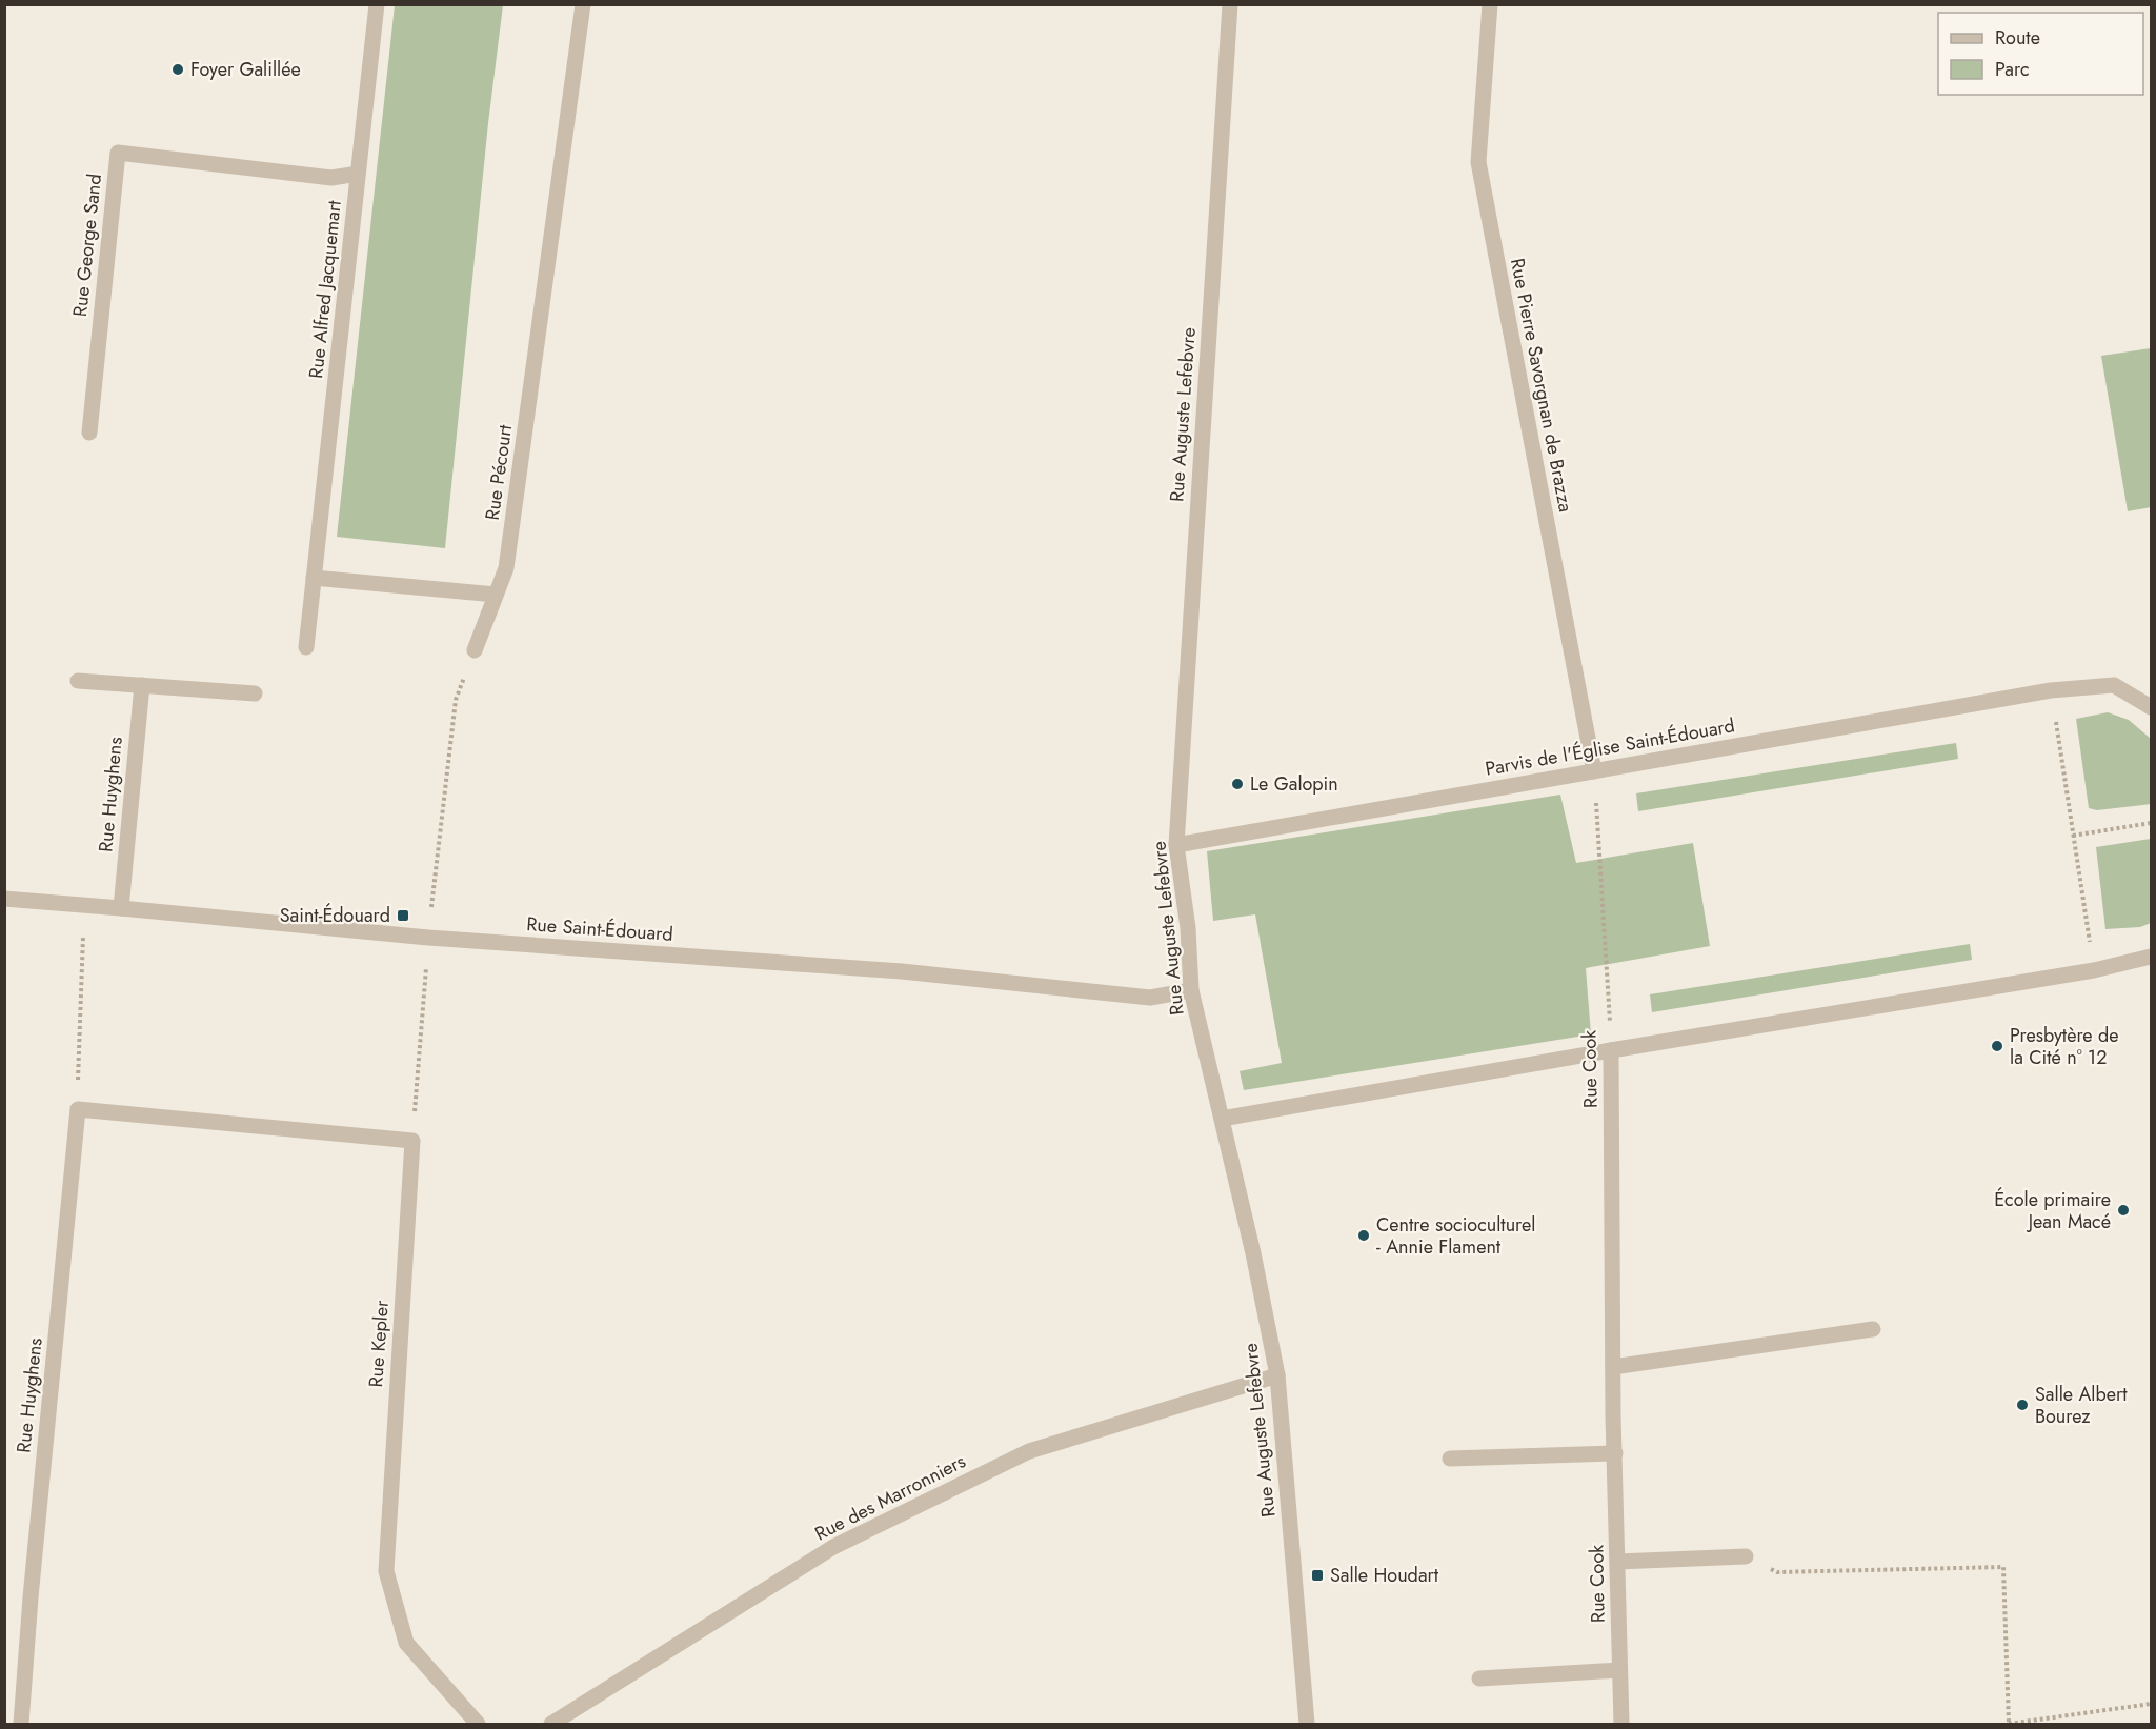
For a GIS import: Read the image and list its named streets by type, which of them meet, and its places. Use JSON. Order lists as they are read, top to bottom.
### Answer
{
  "streets": {
    "street": [
      "Rue George Sand",
      "Rue Alfred Jacquemart",
      "Rue Pierre Savorgnan de Brazza",
      "Rue Auguste Lefebvre",
      "Rue Pécourt",
      "Parvis de l'Église Saint-Édouard",
      "Rue Huyghens",
      "Rue Saint-Édouard",
      "Rue Cook",
      "Rue Kepler",
      "Rue des Marronniers"
    ]
  },
  "crossings": [
    ["Rue George Sand", "Rue Alfred Jacquemart"],
    ["Rue Pierre Savorgnan de Brazza", "Parvis de l'Église Saint-Édouard"],
    ["Rue Pierre Savorgnan de Brazza", "Rue Cook"],
    ["Rue Auguste Lefebvre", "Parvis de l'Église Saint-Édouard"],
    ["Rue Auguste Lefebvre", "Rue Saint-Édouard"],
    ["Rue Auguste Lefebvre", "Rue des Marronniers"],
    ["Parvis de l'Église Saint-Édouard", "Rue Cook"],
    ["Rue Huyghens", "Rue Saint-Édouard"]
  ],
  "places": {
    "other": [
      "Foyer Galillée",
      "Le Galopin",
      "Presbytère de la Cité n° 12",
      "École primaire Jean Macé",
      "Centre socioculturel - Annie Flament",
      "Salle Albert Bourez"
    ],
    "transit": ["Saint-Édouard", "Salle Houdart"]
  },
  "legend": ["Route", "Parc"]
}
